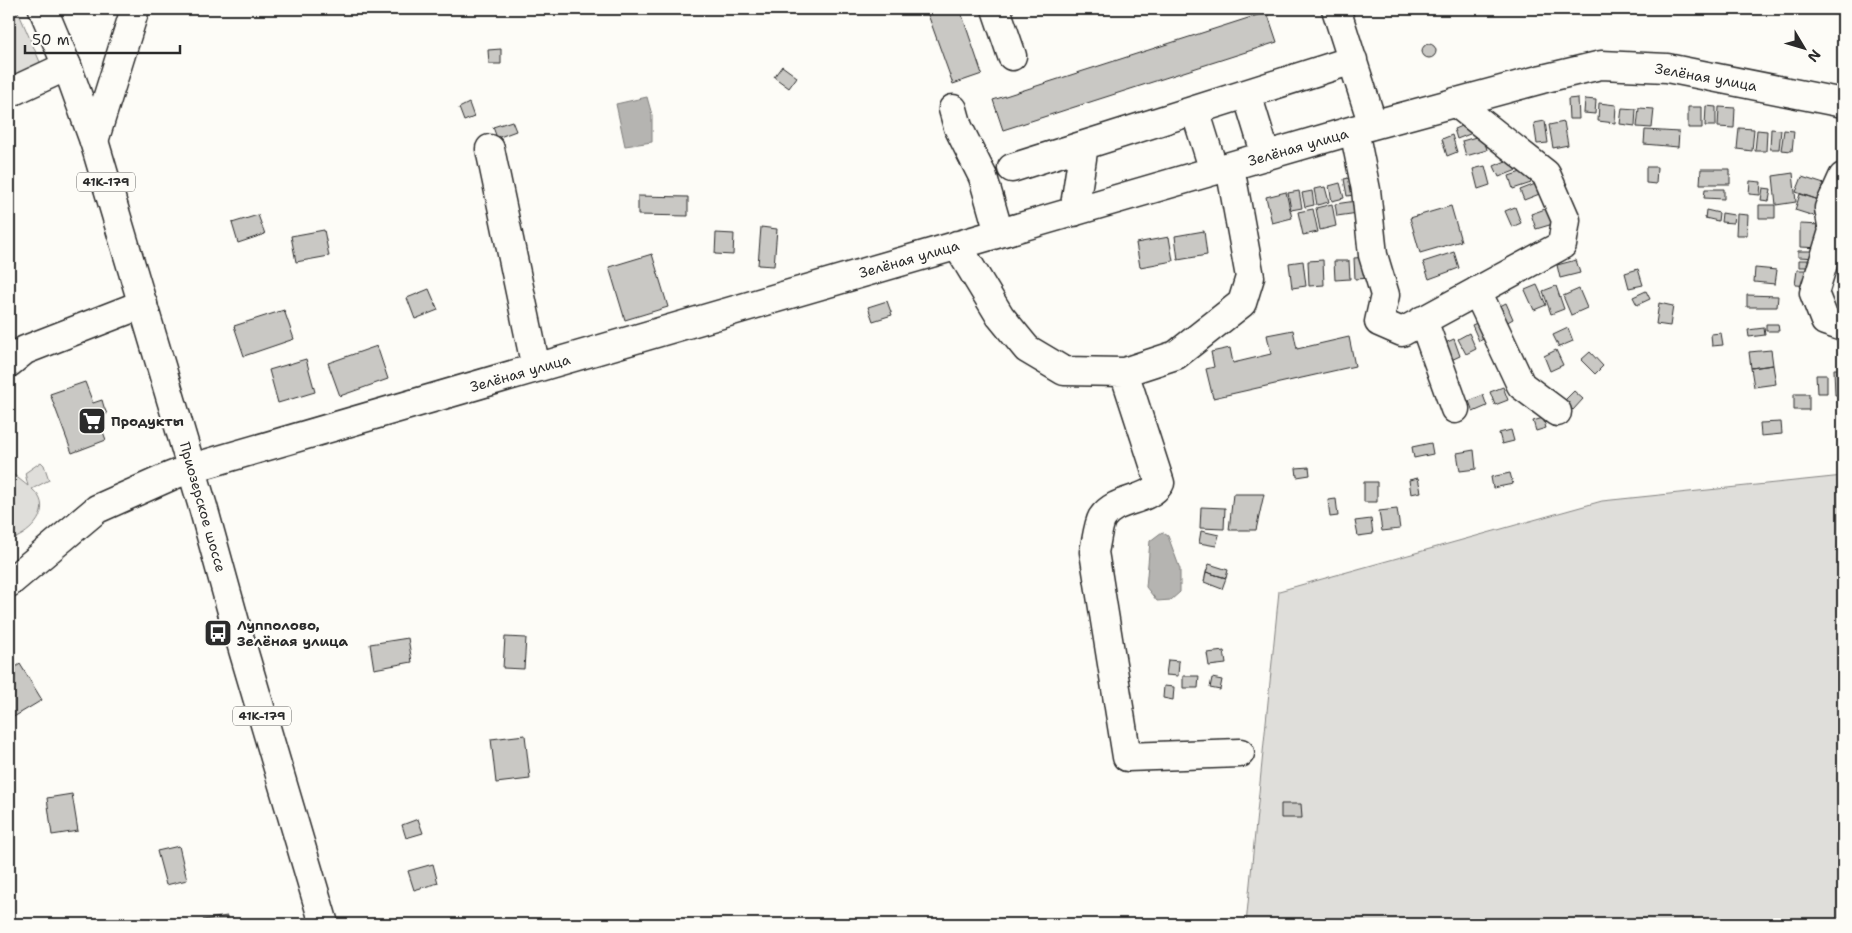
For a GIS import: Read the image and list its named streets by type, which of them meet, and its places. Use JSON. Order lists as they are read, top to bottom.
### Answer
{
  "streets": {
    "street": ["Зелёная улица", "41К-179", "Приозерское шоссе"]
  },
  "crossings": [
    ["Зелёная улица", "Приозерское шоссе"]
  ],
  "places": {
    "supermarket": ["Продукты"],
    "bus stop": ["Лупполово, Зелёная улица"]
  },
  "scale_bar": "50 m",
  "north": "bottom right"
}
